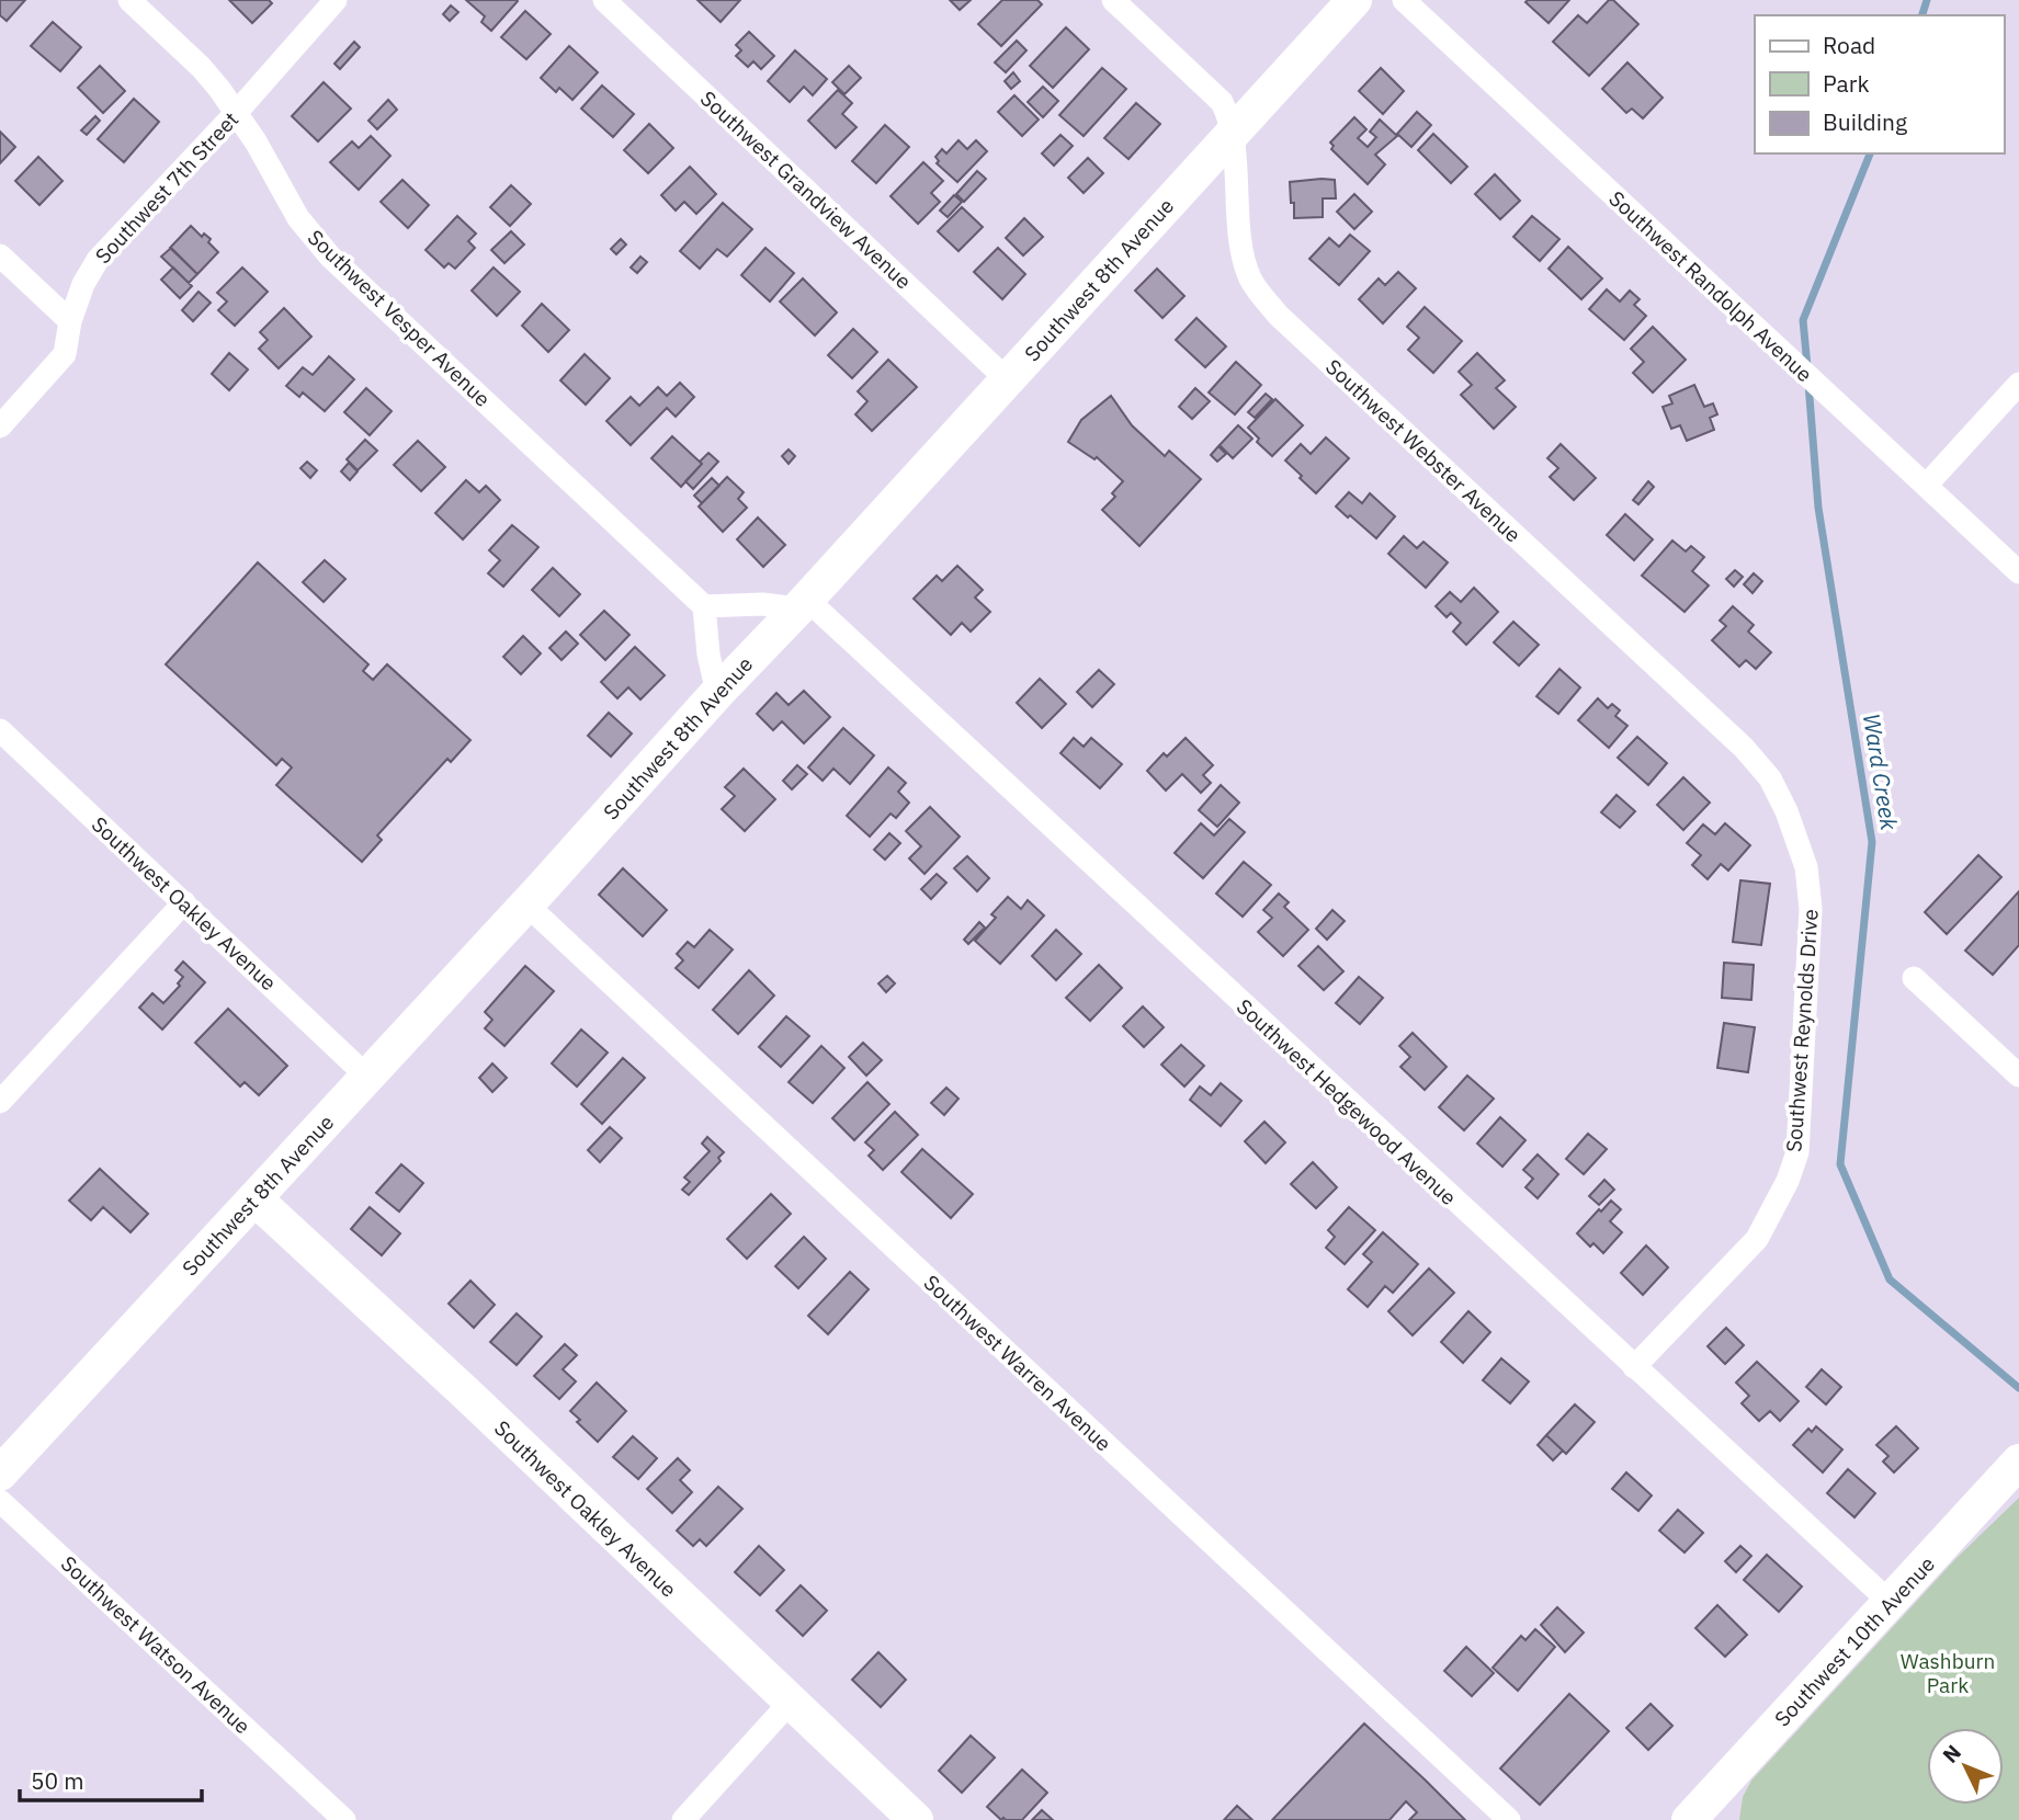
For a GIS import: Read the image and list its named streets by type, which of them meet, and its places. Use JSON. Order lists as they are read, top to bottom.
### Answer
{
  "streets": {
    "street": [
      "Southwest 7th Street",
      "Southwest Grandview Avenue",
      "Southwest 8th Avenue",
      "Southwest Randolph Avenue",
      "Southwest Vesper Avenue",
      "Southwest Webster Avenue",
      "Southwest Oakley Avenue",
      "Southwest Reynolds Drive",
      "Southwest Hedgewood Avenue",
      "Southwest Warren Avenue",
      "Southwest 10th Avenue",
      "Southwest Watson Avenue"
    ]
  },
  "crossings": [
    ["Southwest 7th Street", "Southwest Vesper Avenue"],
    ["Southwest Grandview Avenue", "Southwest 8th Avenue"],
    ["Southwest 8th Avenue", "Southwest Webster Avenue"],
    ["Southwest 8th Avenue", "Southwest Oakley Avenue"],
    ["Southwest 8th Avenue", "Southwest Hedgewood Avenue"],
    ["Southwest 8th Avenue", "Southwest Warren Avenue"],
    ["Southwest Webster Avenue", "Southwest Reynolds Drive"],
    ["Southwest Reynolds Drive", "Southwest Hedgewood Avenue"],
    ["Southwest Hedgewood Avenue", "Southwest 10th Avenue"]
  ],
  "water": ["Ward Creek"],
  "parks": ["Washburn Park"],
  "legend": ["Road", "Park", "Building"],
  "scale_bar": "50 m",
  "north": "top left"
}
